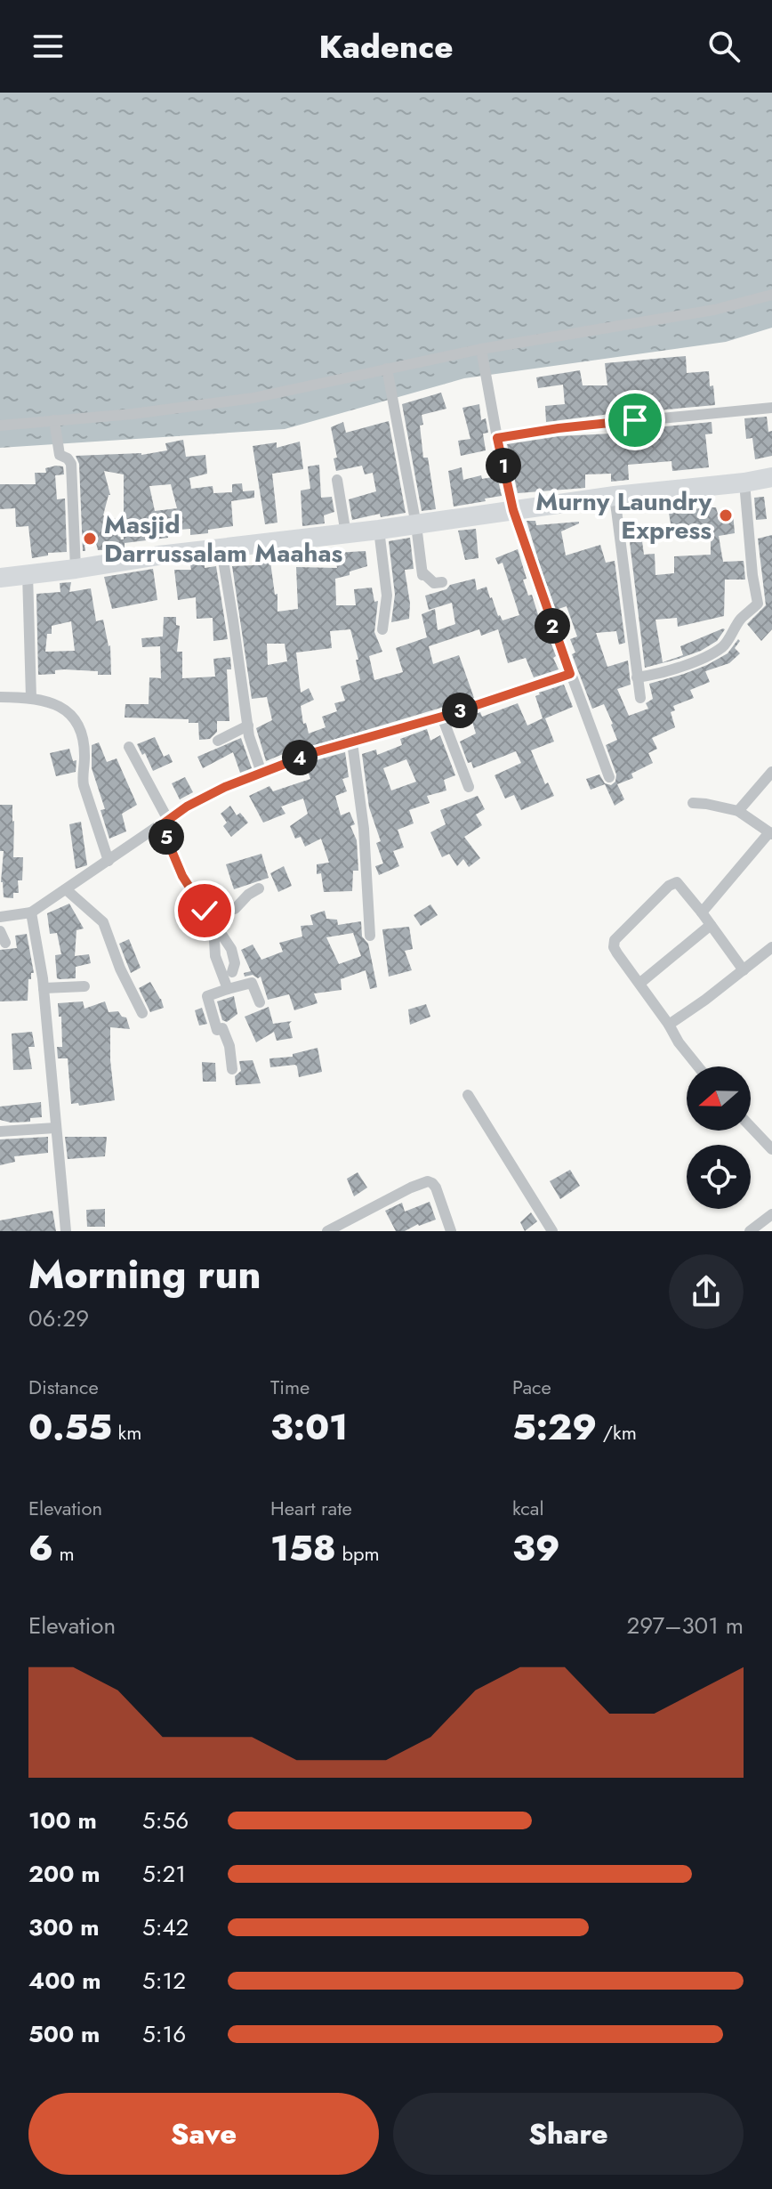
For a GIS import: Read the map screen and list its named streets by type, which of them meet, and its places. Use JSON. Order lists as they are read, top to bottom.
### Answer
{
  "places": ["Murny Laundry Express", "Masjid Darrussalam Maahas"],
  "north": "left",
  "page": {
    "header": "Kadence",
    "pins": [
      "1",
      "2",
      "3",
      "4",
      "5"
    ],
    "heading": ["Morning run", "06:29"],
    "stats": [
      ["Distance", "0.55 km"],
      ["Time", "3:01"],
      ["Pace", "5:29 /km"],
      ["Elevation", "6 m"],
      ["Heart rate", "158 bpm"],
      ["kcal", "39"]
    ],
    "chart": ["Elevation", "297–301 m"],
    "list": [
      {
        "name": "100 m",
        "note": "5:56"
      },
      {
        "name": "200 m",
        "note": "5:21"
      },
      {
        "name": "300 m",
        "note": "5:42"
      },
      {
        "name": "400 m",
        "note": "5:12"
      },
      {
        "name": "500 m",
        "note": "5:16"
      }
    ],
    "buttons": ["Save", "Share"]
  }
}
